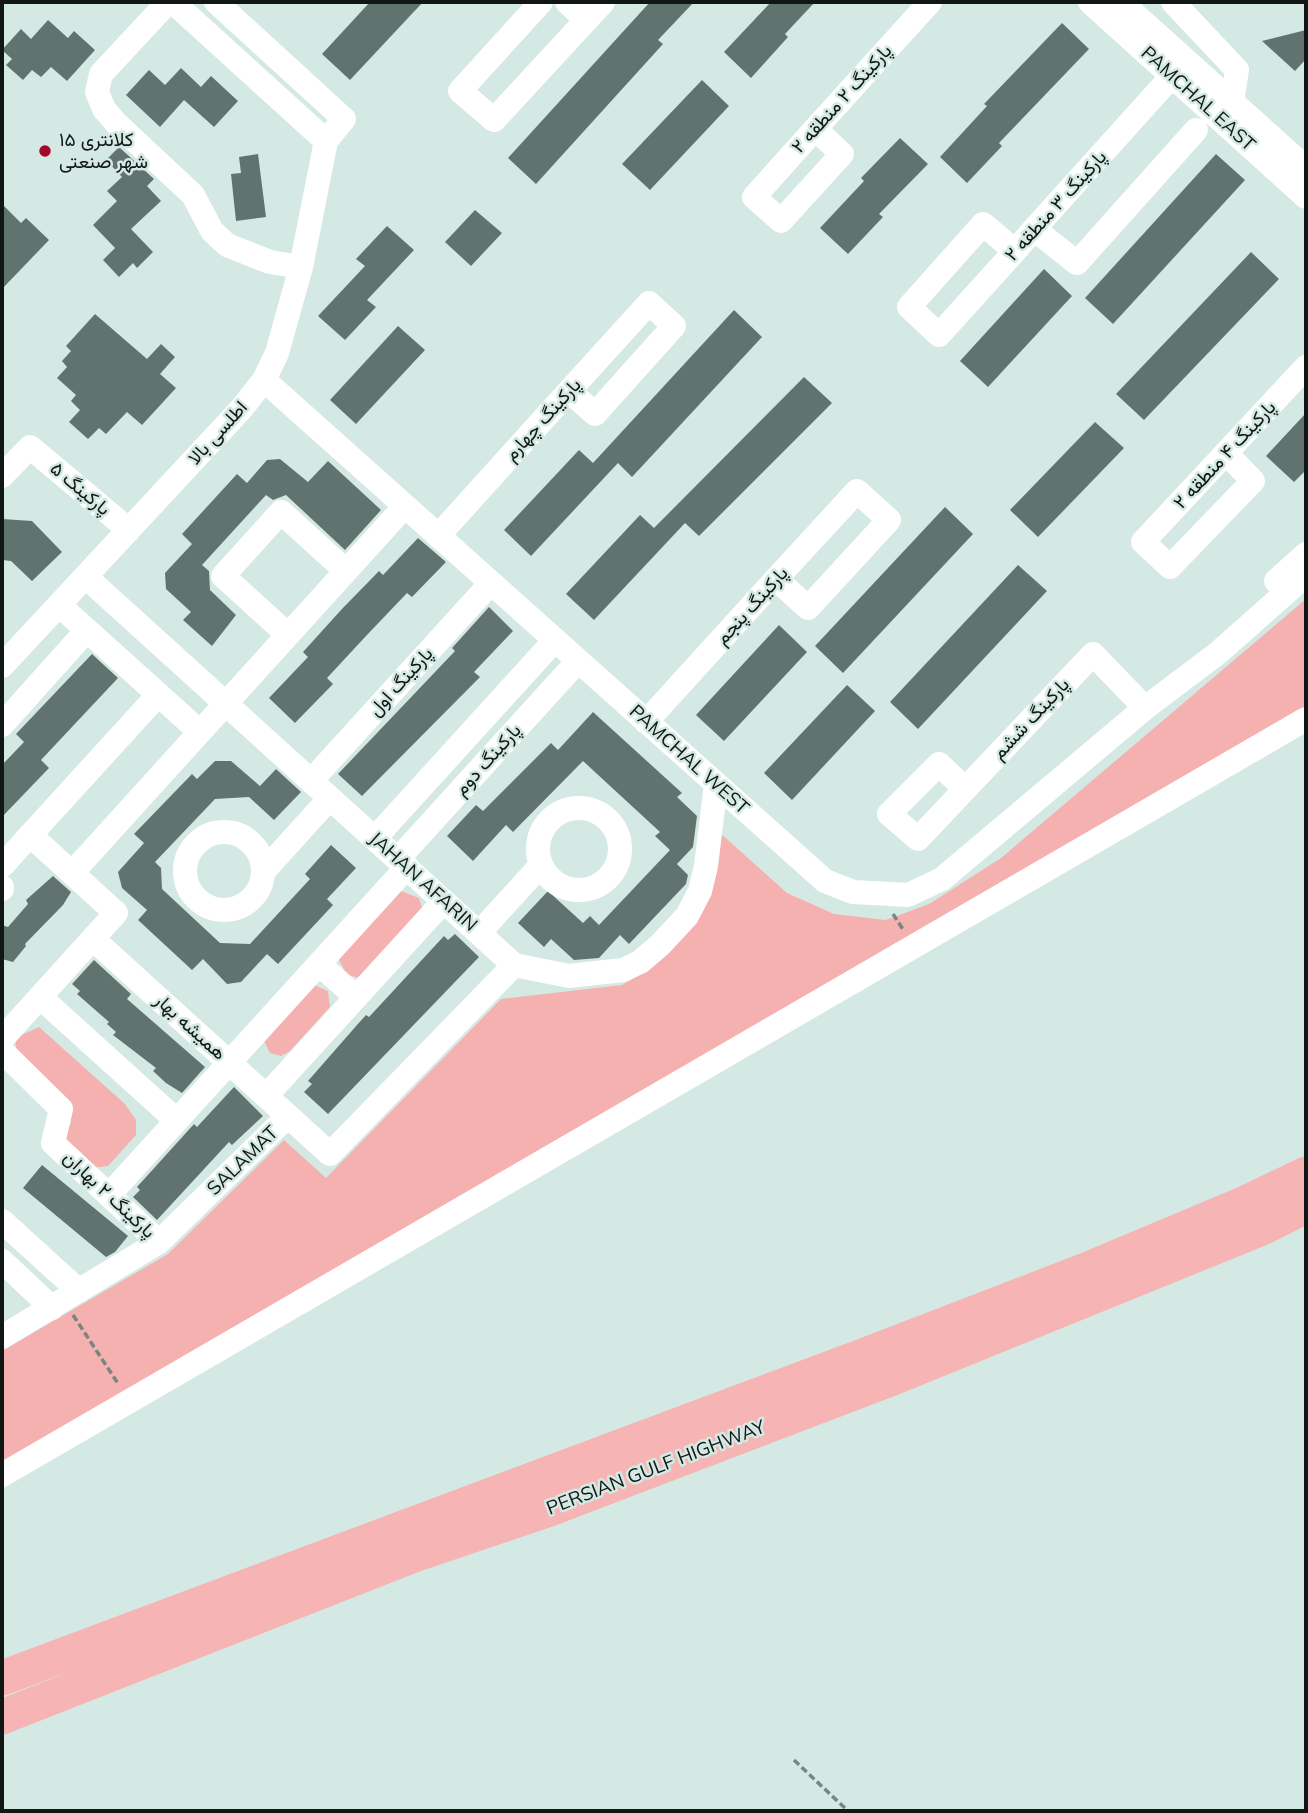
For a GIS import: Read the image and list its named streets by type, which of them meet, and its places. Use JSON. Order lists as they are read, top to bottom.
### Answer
{
  "streets": {
    "highway": ["PERSIAN GULF HIGHWAY"],
    "street": [
      "پارکینگ ۲ منطقه ۲",
      "PAMCHAL EAST",
      "پارکینگ ۳ منطقه ۲",
      "پارکینگ چهارم",
      "اطلسی بالا",
      "پارکینگ ۴ منطقه ۲",
      "پارکینگ ۵",
      "پارکینگ پنجم",
      "پارکینگ اول",
      "پارکینگ ششم",
      "پارکینگ دوم",
      "PAMCHAL WEST",
      "JAHAN AFARIN",
      "همیشه بهار",
      "SALAMAT",
      "پارکینگ ۲ بهاران"
    ]
  },
  "crossings": [
    ["PAMCHAL EAST", "پارکینگ ۳ منطقه ۲"],
    ["پارکینگ چهارم", "PAMCHAL WEST"],
    ["اطلسی بالا", "پارکینگ ۵"],
    ["اطلسی بالا", "PAMCHAL WEST"],
    ["اطلسی بالا", "JAHAN AFARIN"],
    ["پارکینگ پنجم", "PAMCHAL WEST"],
    ["پارکینگ اول", "PAMCHAL WEST"],
    ["پارکینگ اول", "JAHAN AFARIN"],
    ["پارکینگ ششم", "PAMCHAL WEST"],
    ["پارکینگ دوم", "PAMCHAL WEST"],
    ["پارکینگ دوم", "JAHAN AFARIN"],
    ["پارکینگ دوم", "همیشه بهار"],
    ["پارکینگ دوم", "پارکینگ ۲ بهاران"],
    ["JAHAN AFARIN", "SALAMAT"],
    ["همیشه بهار", "SALAMAT"],
    ["SALAMAT", "پارکینگ ۲ بهاران"]
  ],
  "places": ["کلانتری ۱۵ شهر صنعتی"]
}
